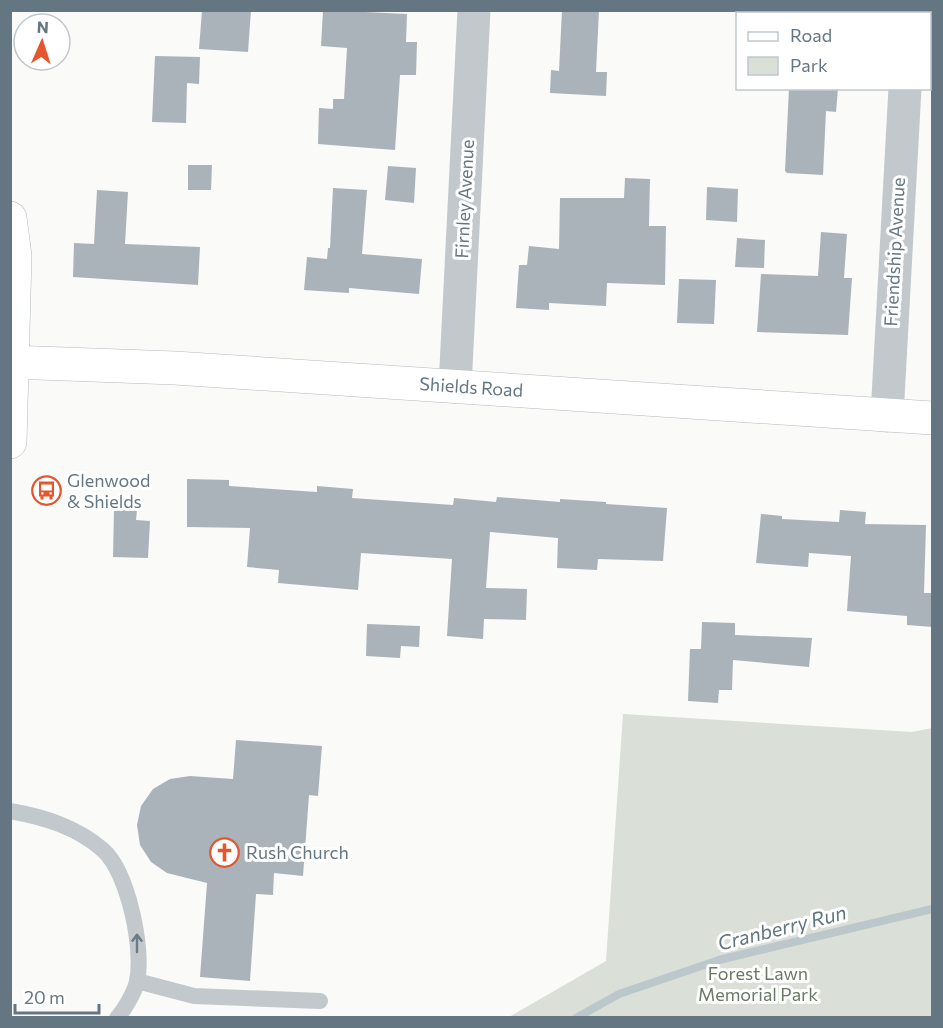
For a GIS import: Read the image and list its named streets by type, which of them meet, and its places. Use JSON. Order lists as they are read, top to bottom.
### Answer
{
  "streets": {
    "main road": ["Shields Road"],
    "street": ["Firnley Avenue", "Friendship Avenue"]
  },
  "crossings": [
    ["Firnley Avenue", "Shields Road"],
    ["Friendship Avenue", "Shields Road"]
  ],
  "water": ["Cranberry Run"],
  "parks": ["Forest Lawn Memorial Park"],
  "places": {
    "bus stop": ["Glenwood & Shields"],
    "church": ["Rush Church"]
  },
  "legend": ["Road", "Park"],
  "scale_bar": "20 m",
  "north": "top"
}
